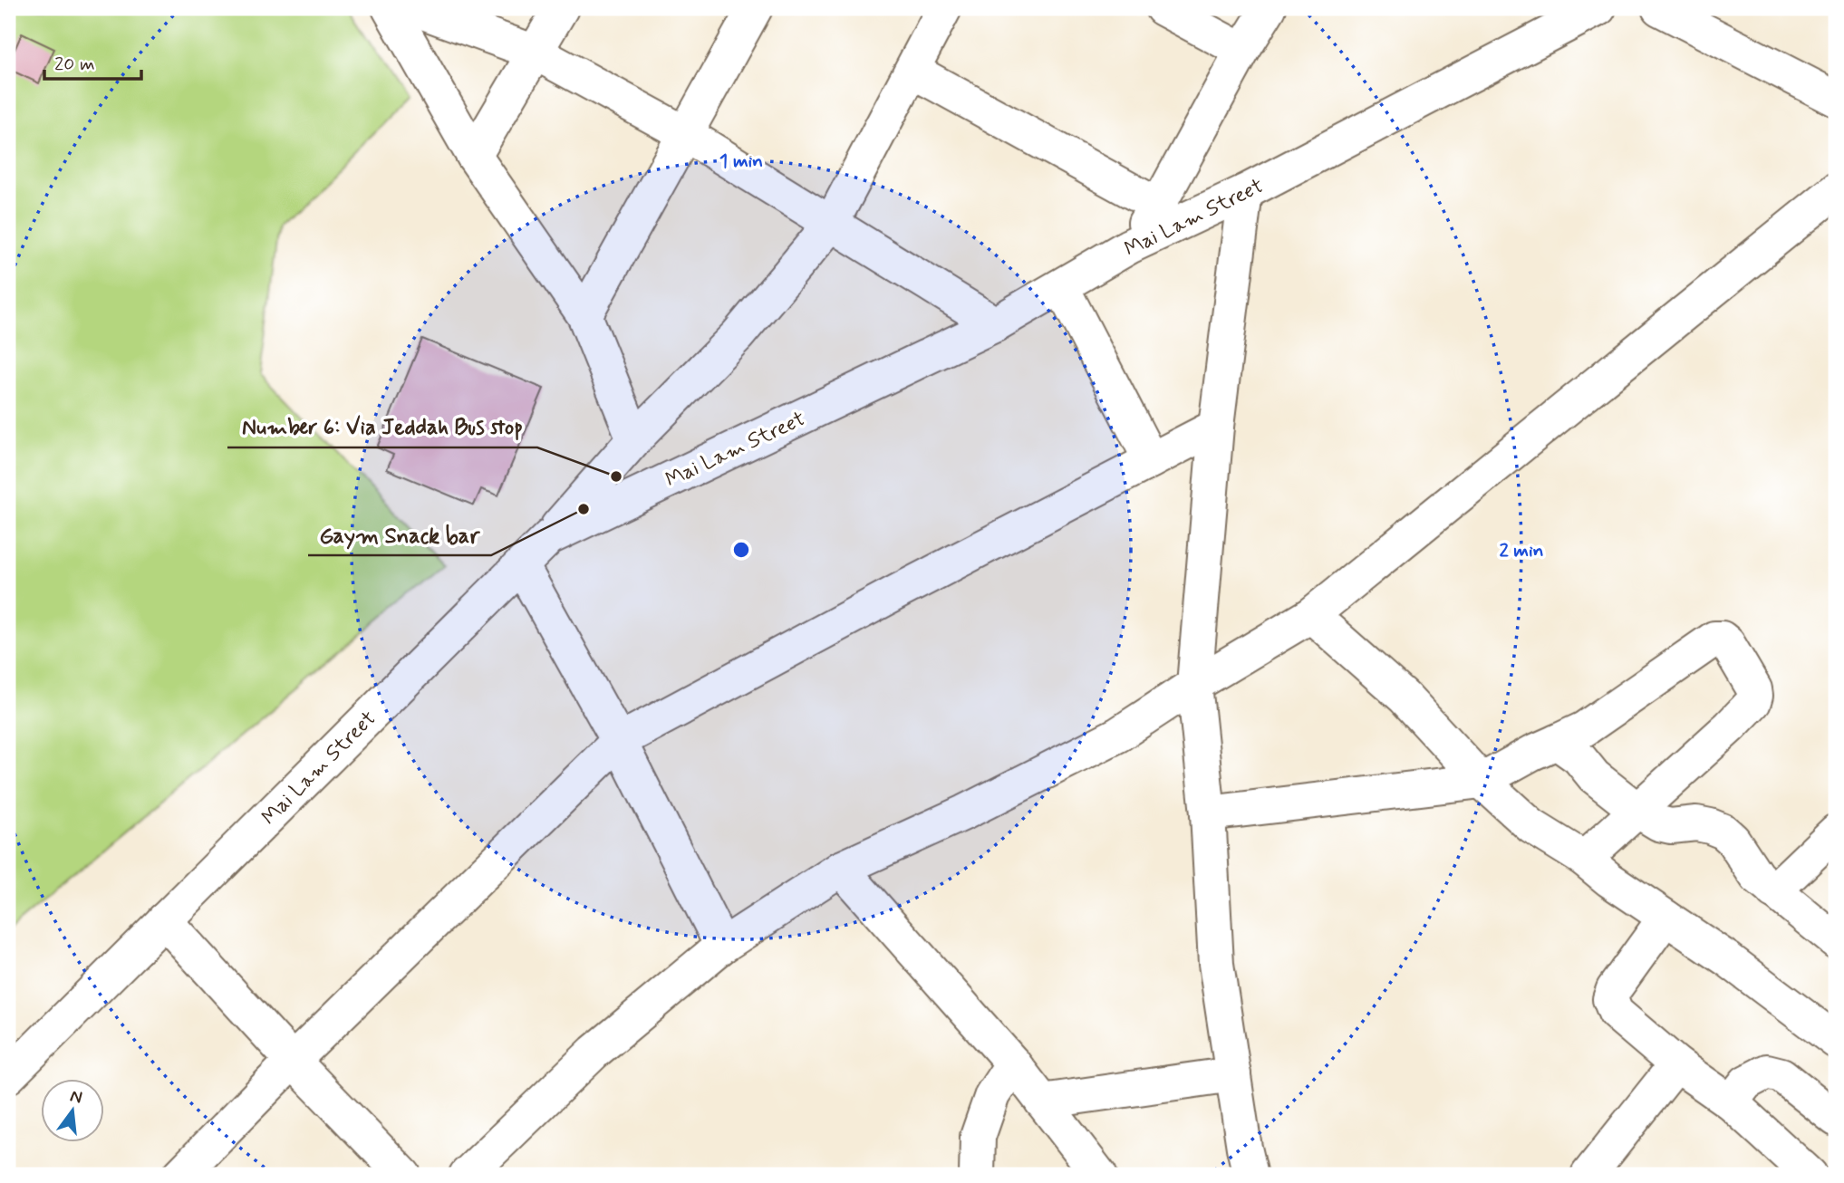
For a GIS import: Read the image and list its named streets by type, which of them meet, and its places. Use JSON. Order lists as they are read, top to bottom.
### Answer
{
  "streets": {
    "street": ["Mai Lam Street"]
  },
  "places": ["Number 6: Via Jeddah Bus stop", "Gaym Snack bar"],
  "scale_bar": "20 m",
  "north": "top",
  "rings": ["1 min", "2 min"]
}
